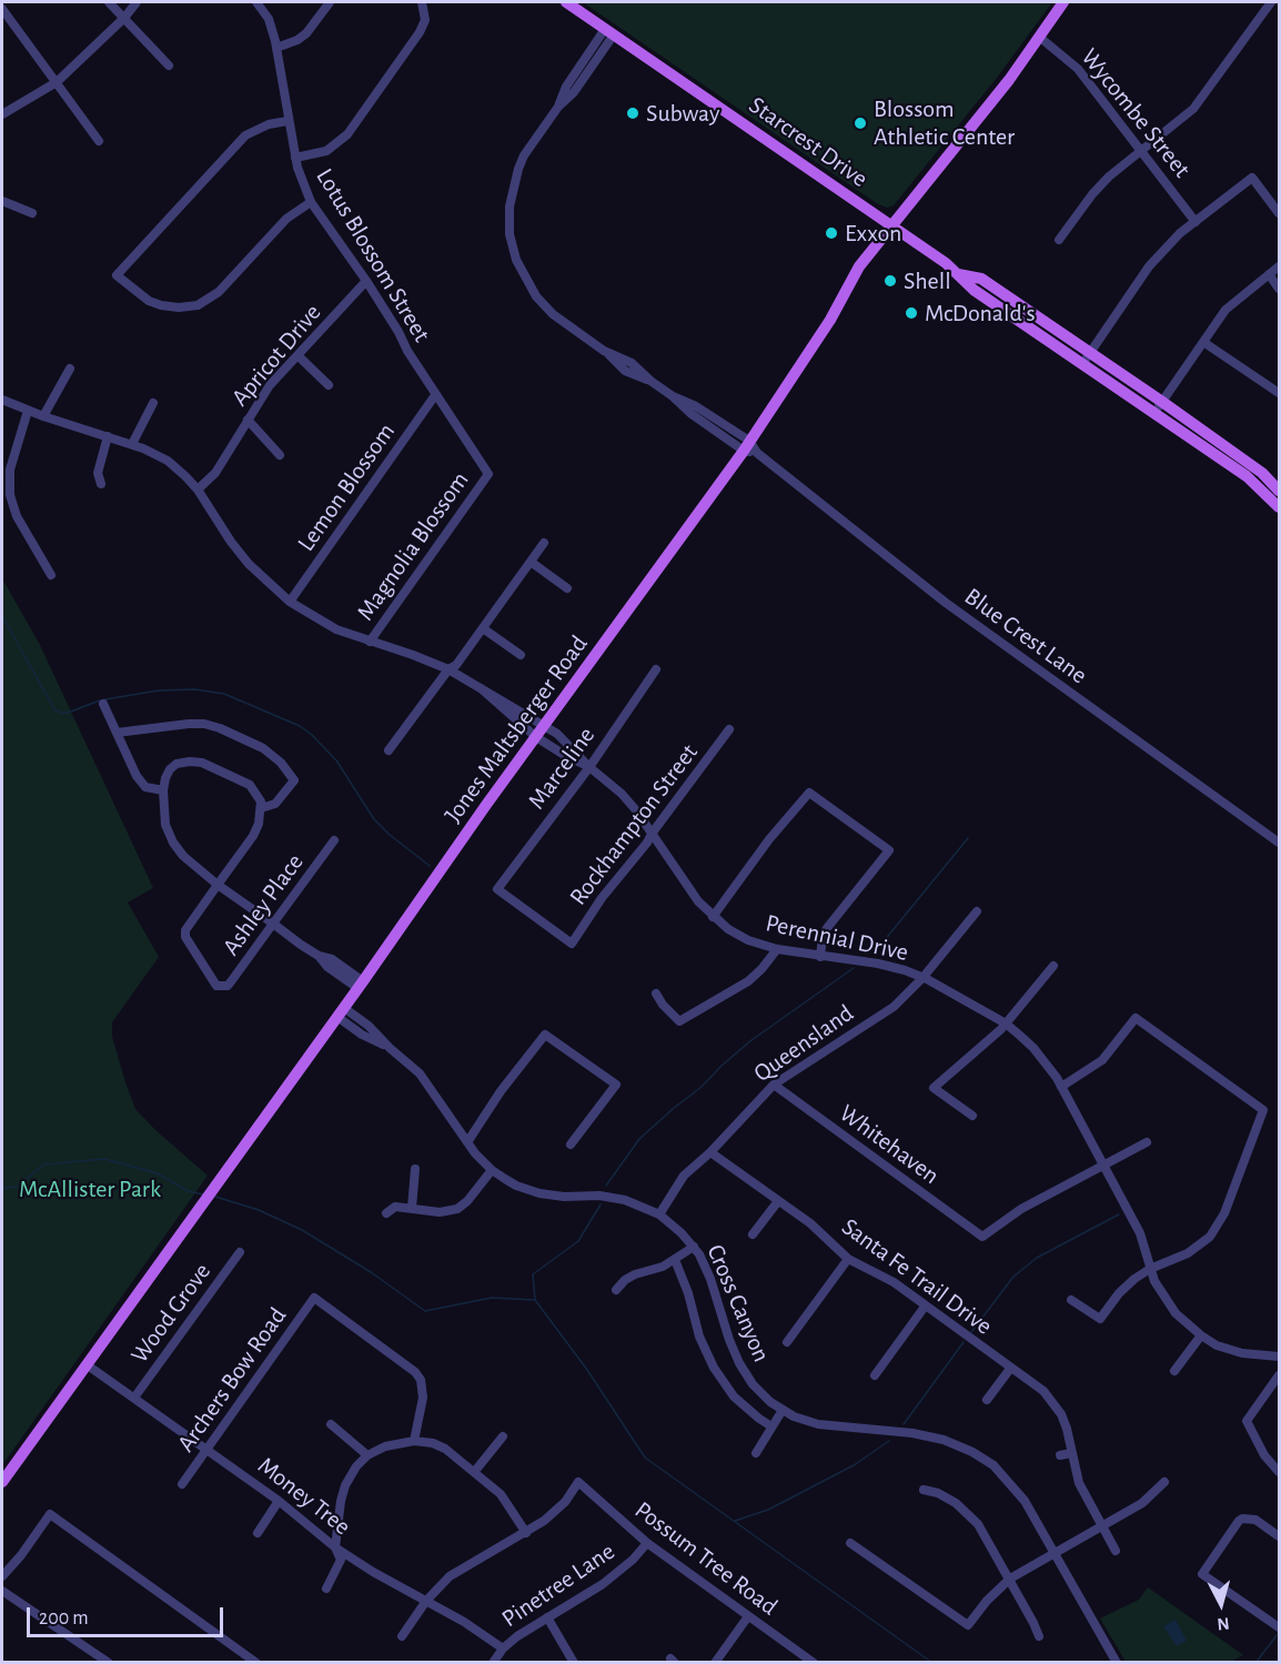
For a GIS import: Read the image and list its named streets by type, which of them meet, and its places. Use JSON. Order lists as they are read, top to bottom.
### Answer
{
  "streets": {
    "main road": ["Starcrest Drive", "Jones Maltsberger Road"],
    "street": [
      "Wycombe Street",
      "Lotus Blossom Street",
      "Apricot Drive",
      "Lemon Blossom",
      "Magnolia Blossom",
      "Blue Crest Lane",
      "Marceline",
      "Rockhampton Street",
      "Ashley Place",
      "Perennial Drive",
      "Queensland",
      "Whitehaven",
      "Santa Fe Trail Drive",
      "Cross Canyon",
      "Wood Grove",
      "Archers Bow Road",
      "Money Tree",
      "Possum Tree Road",
      "Pinetree Lane"
    ]
  },
  "crossings": [
    ["Wycombe Street", "Jones Maltsberger Road"],
    ["Starcrest Drive", "Blue Crest Lane"],
    ["Starcrest Drive", "Jones Maltsberger Road"],
    ["Lotus Blossom Street", "Apricot Drive"],
    ["Lotus Blossom Street", "Lemon Blossom"],
    ["Lotus Blossom Street", "Magnolia Blossom"],
    ["Blue Crest Lane", "Jones Maltsberger Road"],
    ["Jones Maltsberger Road", "Perennial Drive"],
    ["Jones Maltsberger Road", "Cross Canyon"],
    ["Jones Maltsberger Road", "Money Tree"],
    ["Marceline", "Rockhampton Street"],
    ["Marceline", "Perennial Drive"],
    ["Rockhampton Street", "Perennial Drive"],
    ["Perennial Drive", "Queensland"],
    ["Perennial Drive", "Whitehaven"],
    ["Queensland", "Whitehaven"],
    ["Queensland", "Santa Fe Trail Drive"],
    ["Queensland", "Cross Canyon"],
    ["Wood Grove", "Money Tree"],
    ["Archers Bow Road", "Money Tree"],
    ["Archers Bow Road", "Possum Tree Road"],
    ["Money Tree", "Possum Tree Road"],
    ["Money Tree", "Pinetree Lane"],
    ["Possum Tree Road", "Pinetree Lane"]
  ],
  "parks": ["McAllister Park"],
  "places": [
    "Subway",
    "Blossom Athletic Center",
    "Exxon",
    "Shell",
    "McDonald's"
  ],
  "scale_bar": "200 m",
  "north": "bottom"
}
